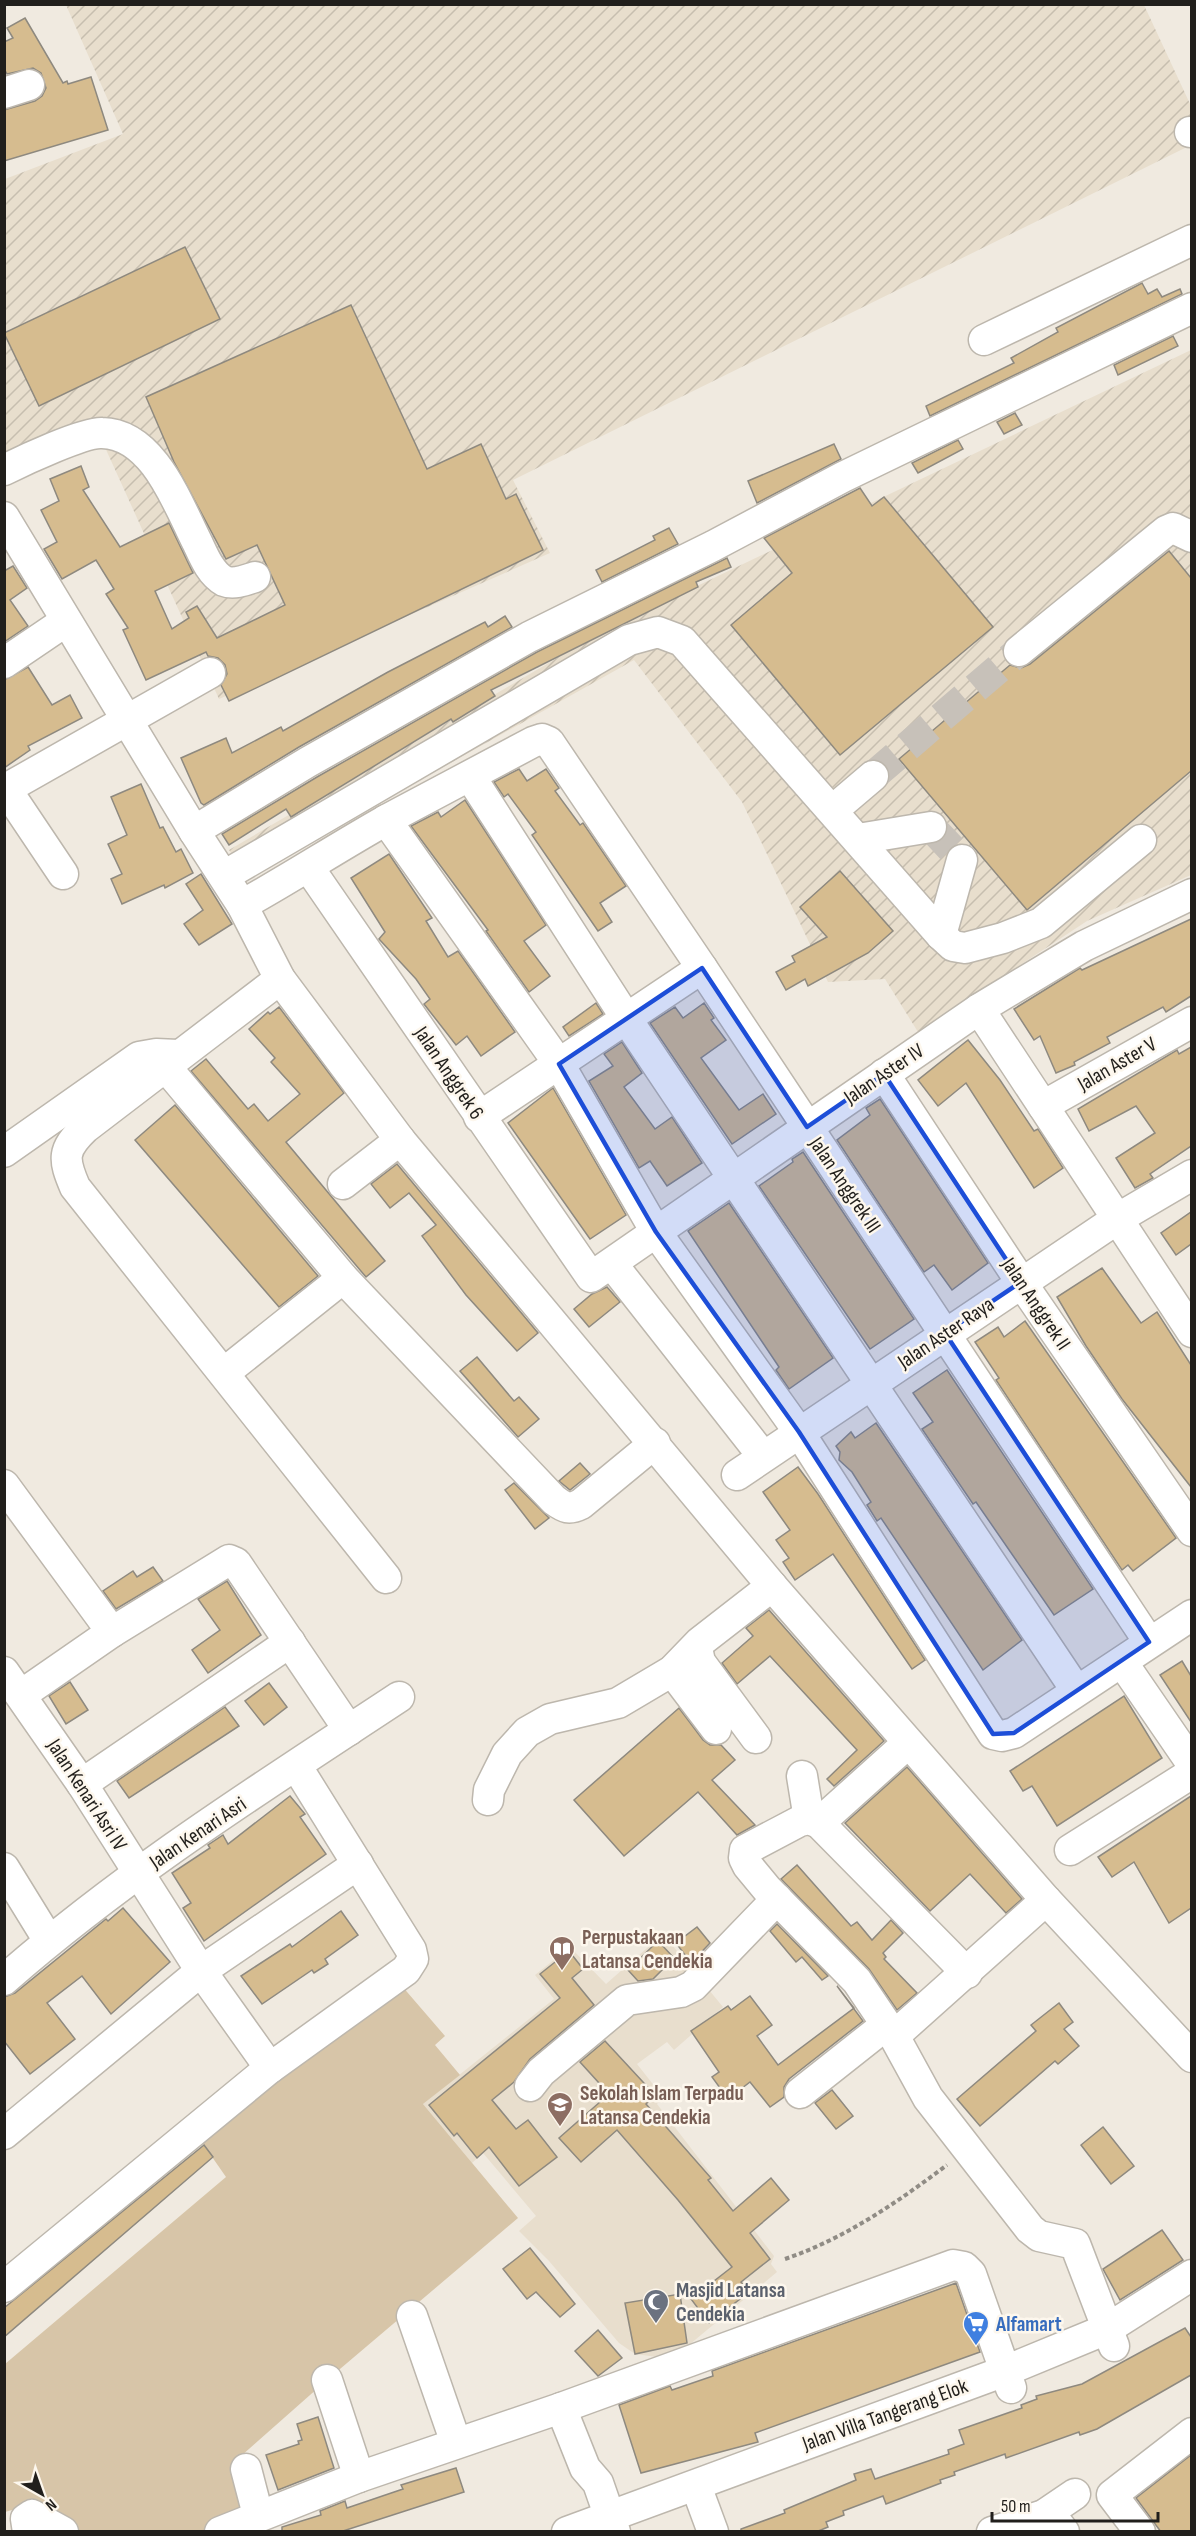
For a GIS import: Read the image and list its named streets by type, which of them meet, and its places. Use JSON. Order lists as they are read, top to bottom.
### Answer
{
  "streets": {
    "street": [
      "Jalan Aster V",
      "Jalan Anggrek 6",
      "Jalan Aster IV",
      "Jalan Anggrek III",
      "Jalan Anggrek II",
      "Jalan Aster Raya",
      "Jalan Kenari Asri IV",
      "Jalan Kenari Asri",
      "Jalan Villa Tangerang Elok"
    ]
  },
  "crossings": [
    ["Jalan Anggrek 6", "Jalan Aster IV"],
    ["Jalan Anggrek 6", "Jalan Aster Raya"],
    ["Jalan Aster IV", "Jalan Anggrek III"],
    ["Jalan Aster IV", "Jalan Anggrek II"],
    ["Jalan Anggrek III", "Jalan Aster Raya"],
    ["Jalan Anggrek II", "Jalan Aster Raya"],
    ["Jalan Kenari Asri IV", "Jalan Kenari Asri"]
  ],
  "places": {
    "library": ["Perpustakaan Latansa Cendekia"],
    "school or university": ["Sekolah Islam Terpadu Latansa Cendekia"],
    "mosque": ["Masjid Latansa Cendekia"],
    "supermarket": ["Alfamart"]
  },
  "scale_bar": "50 m",
  "north": "bottom right"
}
